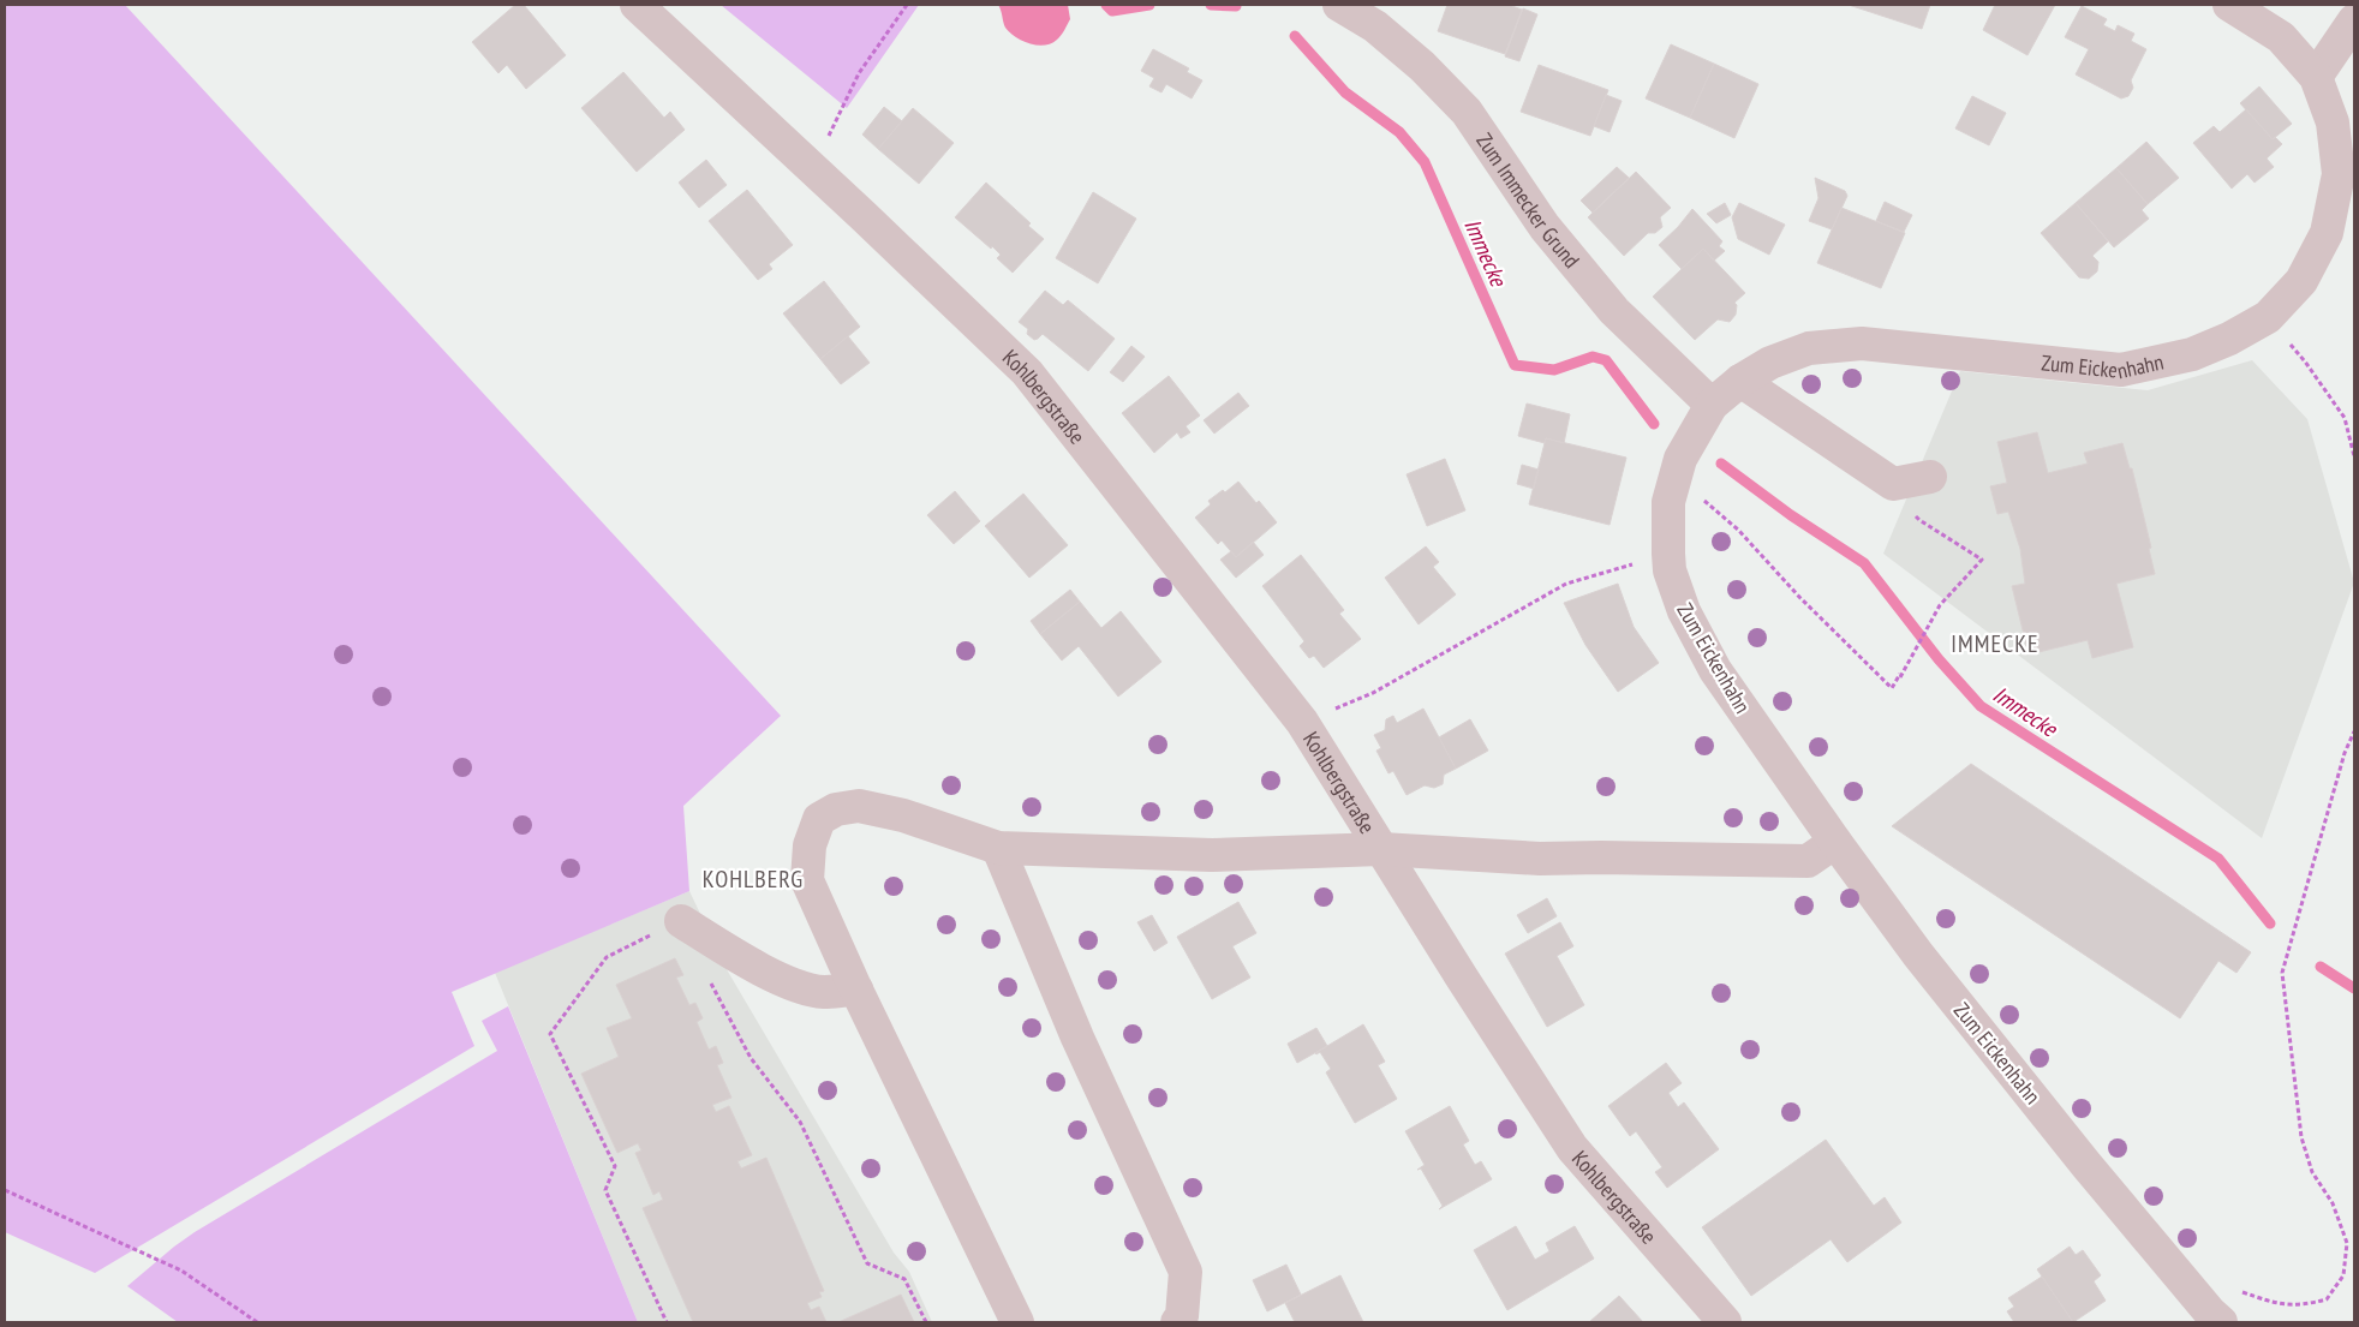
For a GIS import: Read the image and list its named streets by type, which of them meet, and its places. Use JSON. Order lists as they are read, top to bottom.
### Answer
{
  "streets": {
    "street": ["Zum Immecker Grund", "Zum Eickenhahn", "Kohlbergstraße"]
  },
  "crossings": [
    ["Zum Immecker Grund", "Zum Eickenhahn"],
    ["Zum Eickenhahn", "Kohlbergstraße"]
  ],
  "districts": ["IMMECKE", "KOHLBERG"],
  "water": ["Immecke"]
}
